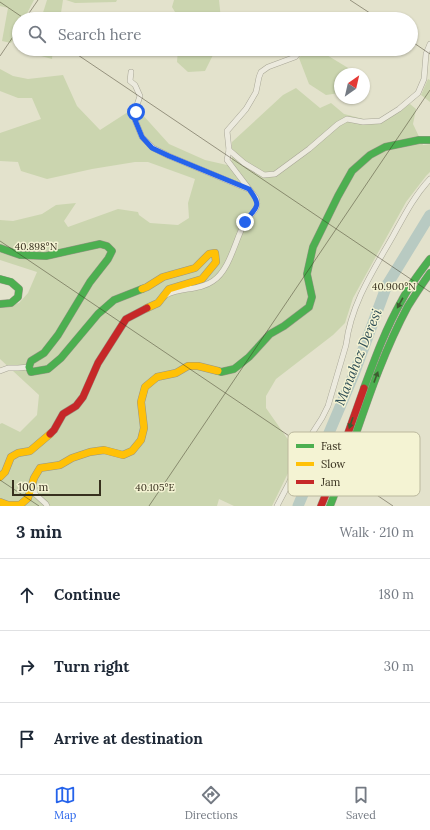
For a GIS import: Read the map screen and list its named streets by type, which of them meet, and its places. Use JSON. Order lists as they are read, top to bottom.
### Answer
{
  "water": ["Manahoz Deresi"],
  "legend": ["Fast", "Slow", "Jam"],
  "scale_bar": "100 m",
  "north": "top right",
  "page": {
    "search": "Search here",
    "scale": "100 m",
    "heading": ["3 min", "Walk · 210 m"],
    "list": [
      ["Continue", "180 m"],
      ["Turn right", "30 m"],
      "Arrive at destination"
    ],
    "nav": ["Map", "Directions", "Saved"]
  },
  "coordinates": ["40.898°N", "40.900°N", "40.105°E"]
}
